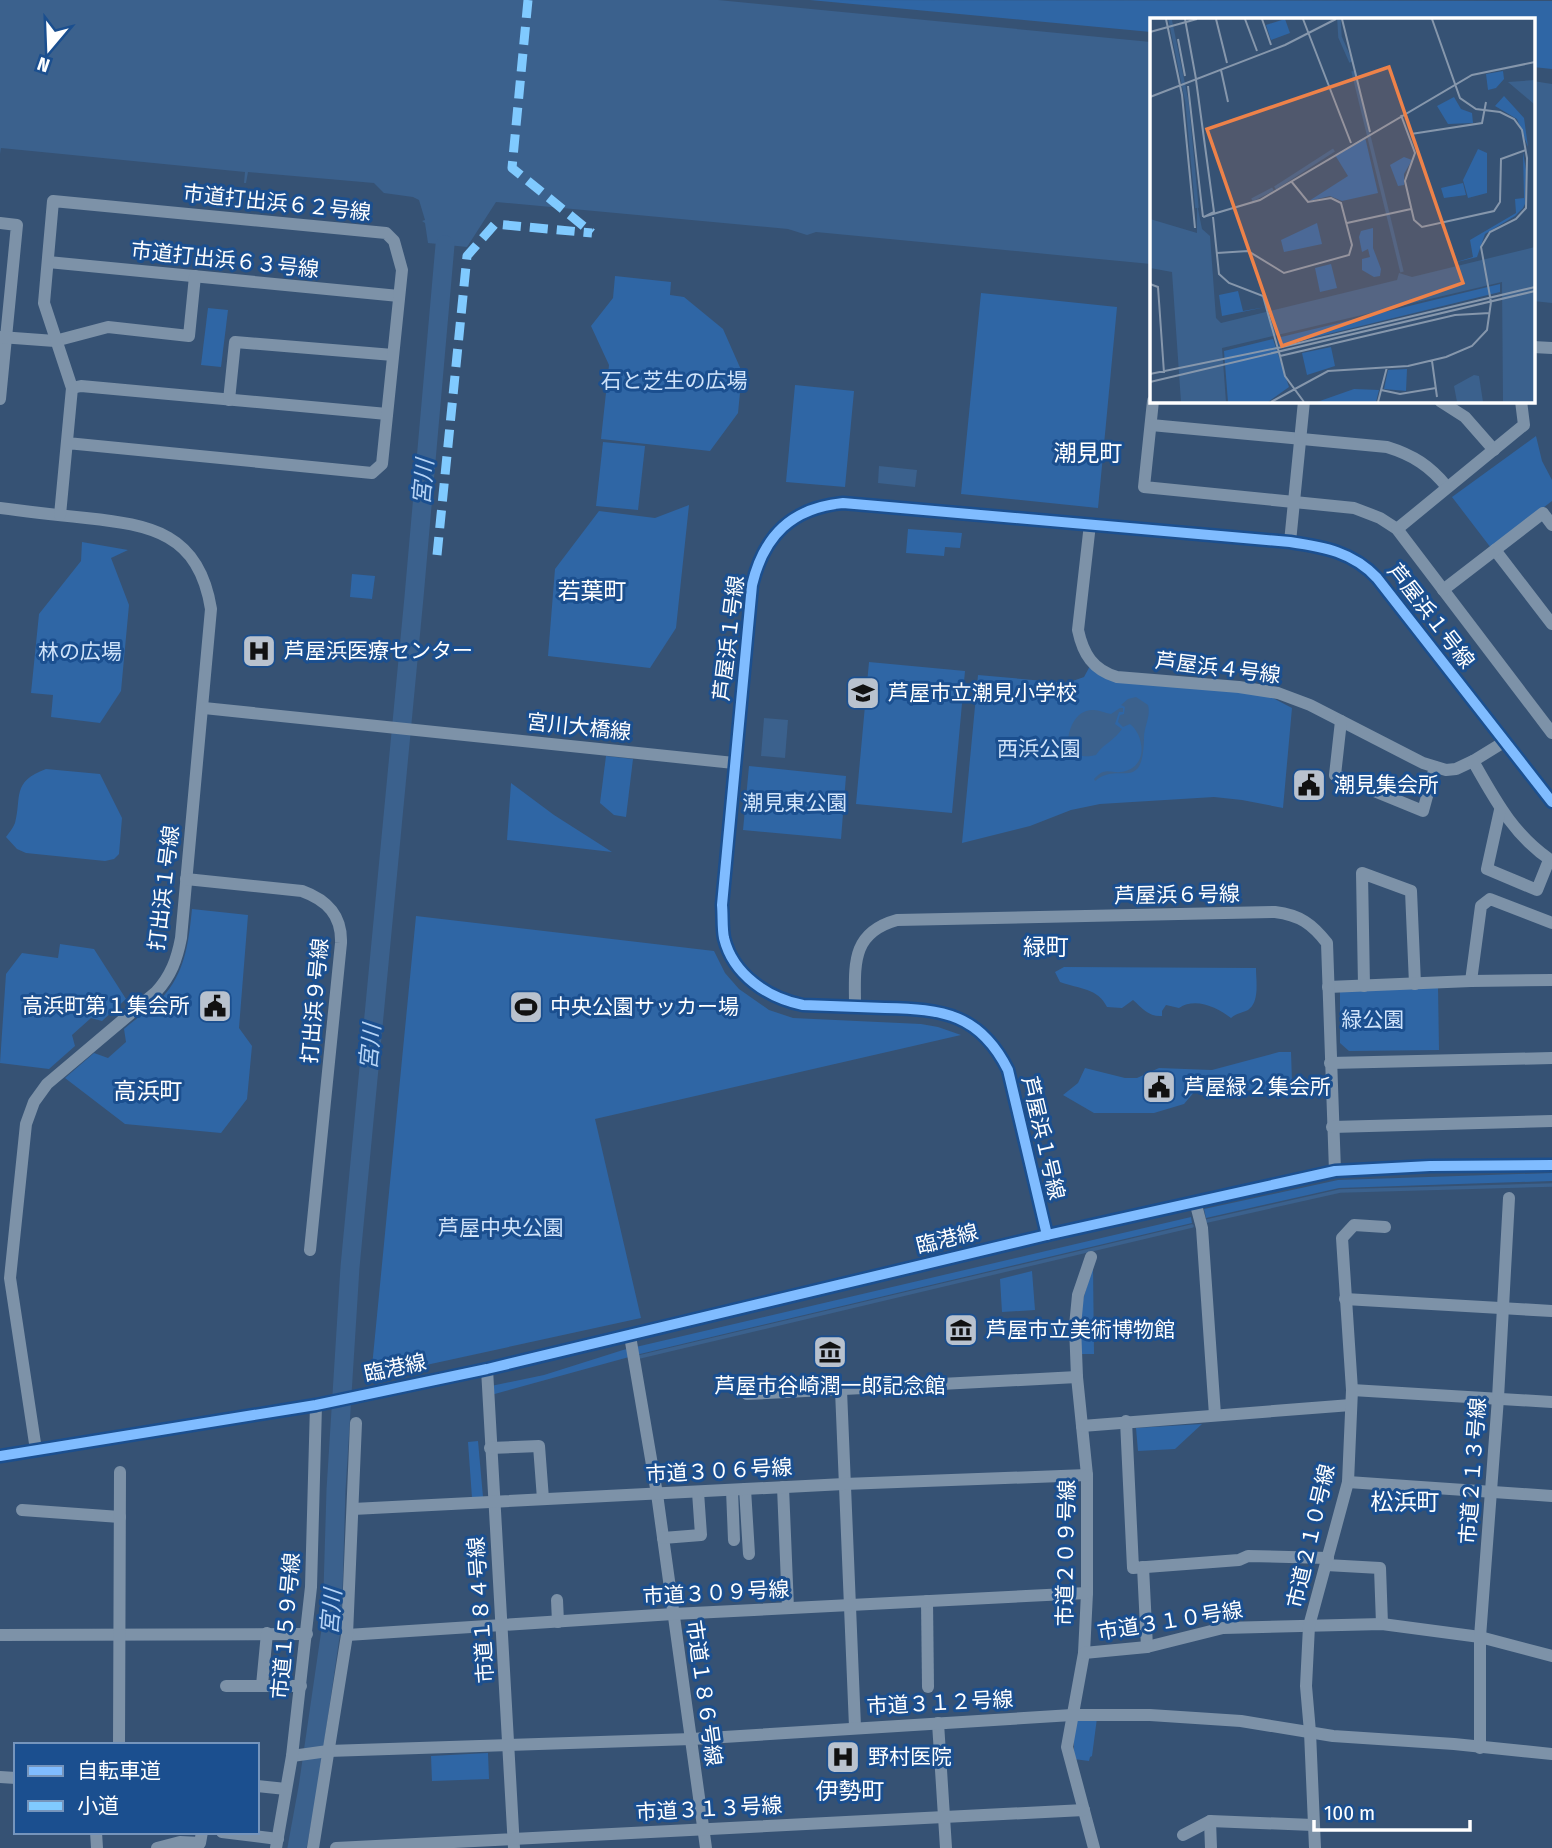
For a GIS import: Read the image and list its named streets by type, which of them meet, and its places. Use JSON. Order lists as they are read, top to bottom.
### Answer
{
  "streets": {
    "street": [
      "市道打出浜６２号線",
      "市道打出浜６３号線",
      "芦屋浜１号線",
      "芦屋浜４号線",
      "宮川大橋線",
      "打出浜１号線",
      "芦屋浜６号線",
      "打出浜９号線",
      "臨港線",
      "市道３０６号線",
      "市道２１３号線",
      "市道２１０号線",
      "市道２０９号線",
      "市道３０９号線",
      "市道１８４号線",
      "市道３１０号線",
      "市道１５９号線",
      "市道１８６号線",
      "市道３１２号線",
      "市道３１３号線"
    ]
  },
  "crossings": [
    ["市道打出浜６２号線", "市道打出浜６３号線"],
    ["芦屋浜１号線", "芦屋浜４号線"],
    ["芦屋浜１号線", "宮川大橋線"],
    ["芦屋浜１号線", "芦屋浜６号線"],
    ["芦屋浜１号線", "臨港線"],
    ["宮川大橋線", "打出浜１号線"],
    ["打出浜１号線", "打出浜９号線"],
    ["芦屋浜６号線", "臨港線"],
    ["臨港線", "市道１８４号線"],
    ["臨港線", "市道１５９号線"],
    ["臨港線", "市道１８６号線"],
    ["市道３０６号線", "市道２０９号線"],
    ["市道３０６号線", "市道１８４号線"],
    ["市道３０６号線", "市道１８６号線"],
    ["市道２１３号線", "市道３１０号線"],
    ["市道２１３号線", "市道３１２号線"],
    ["市道２１０号線", "市道３１０号線"],
    ["市道２１０号線", "市道３１２号線"],
    ["市道２０９号線", "市道３０９号線"],
    ["市道２０９号線", "市道３１０号線"],
    ["市道２０９号線", "市道３１２号線"],
    ["市道２０９号線", "市道３１３号線"],
    ["市道３０９号線", "市道１８４号線"],
    ["市道３０９号線", "市道１８６号線"],
    ["市道１８４号線", "市道３１２号線"],
    ["市道１８４号線", "市道３１３号線"],
    ["市道１５９号線", "市道３１２号線"],
    ["市道１８６号線", "市道３１２号線"],
    ["市道１８６号線", "市道３１３号線"]
  ],
  "districts": [
    "潮見町",
    "若葉町",
    "緑町",
    "高浜町",
    "松浜町",
    "伊勢町"
  ],
  "water": ["宮川"],
  "parks": [
    "石と芝生の広場",
    "林の広場",
    "西浜公園",
    "潮見東公園",
    "緑公園",
    "芦屋中央公園"
  ],
  "places": {
    "hospital": ["芦屋浜医療センター", "野村医院"],
    "school or university": ["芦屋市立潮見小学校"],
    "public building": ["潮見集会所", "高浜町第１集会所", "芦屋緑２集会所"],
    "sports": ["中央公園サッカー場"],
    "museum": ["芦屋市立美術博物館", "芦屋市谷崎潤一郎記念館"]
  },
  "legend": ["自転車道", "小道"],
  "scale_bar": "100 m",
  "north": "bottom"
}
